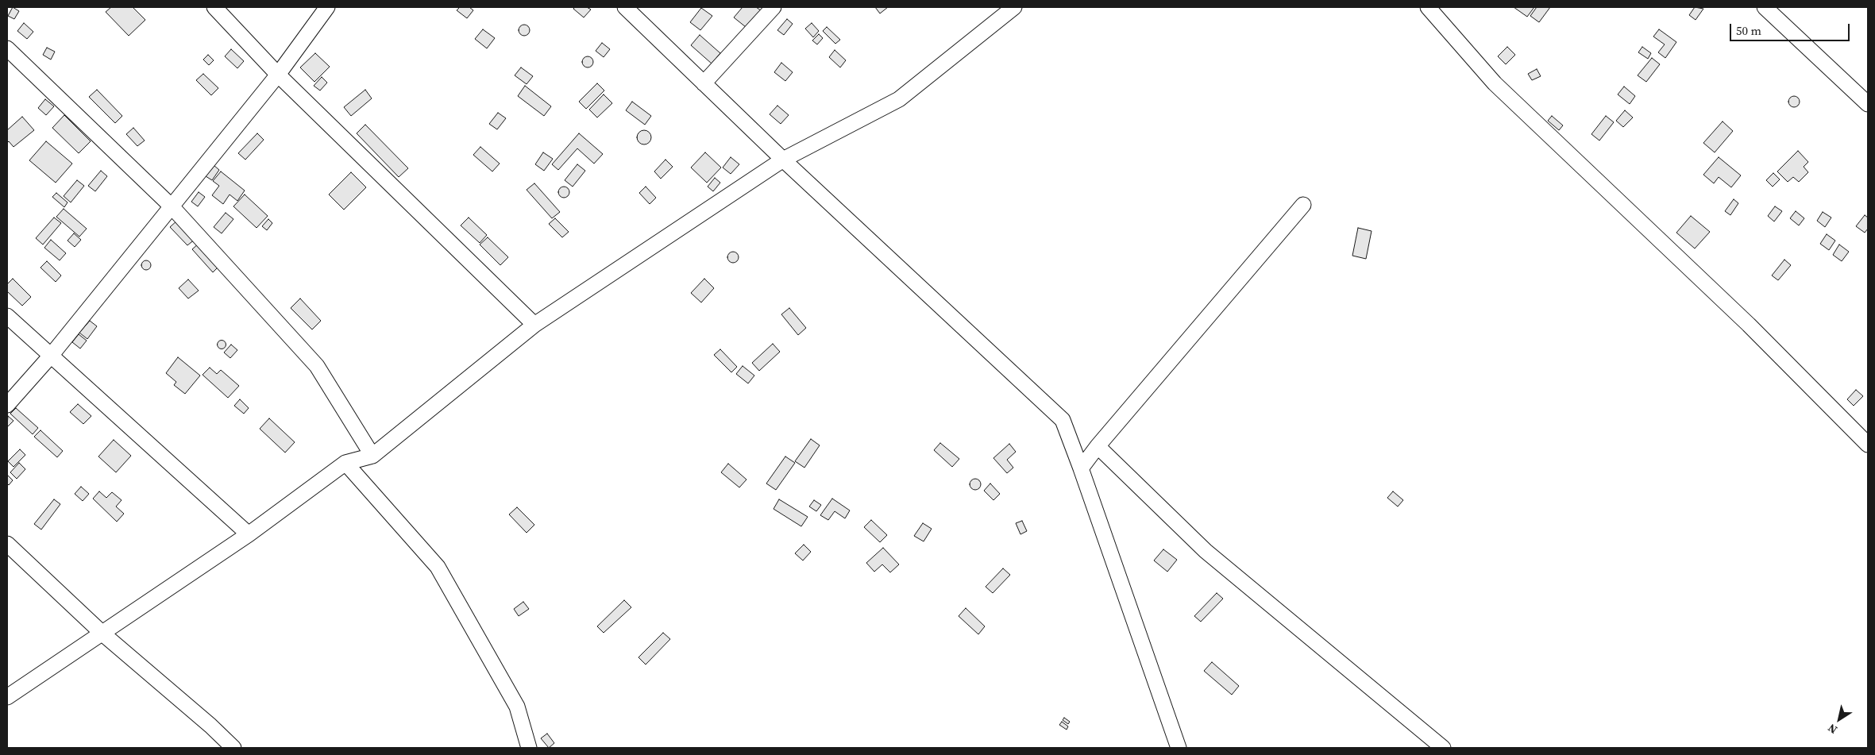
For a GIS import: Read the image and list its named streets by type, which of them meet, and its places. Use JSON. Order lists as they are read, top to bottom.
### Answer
{
  "scale_bar": "50 m",
  "north": "bottom left"
}
